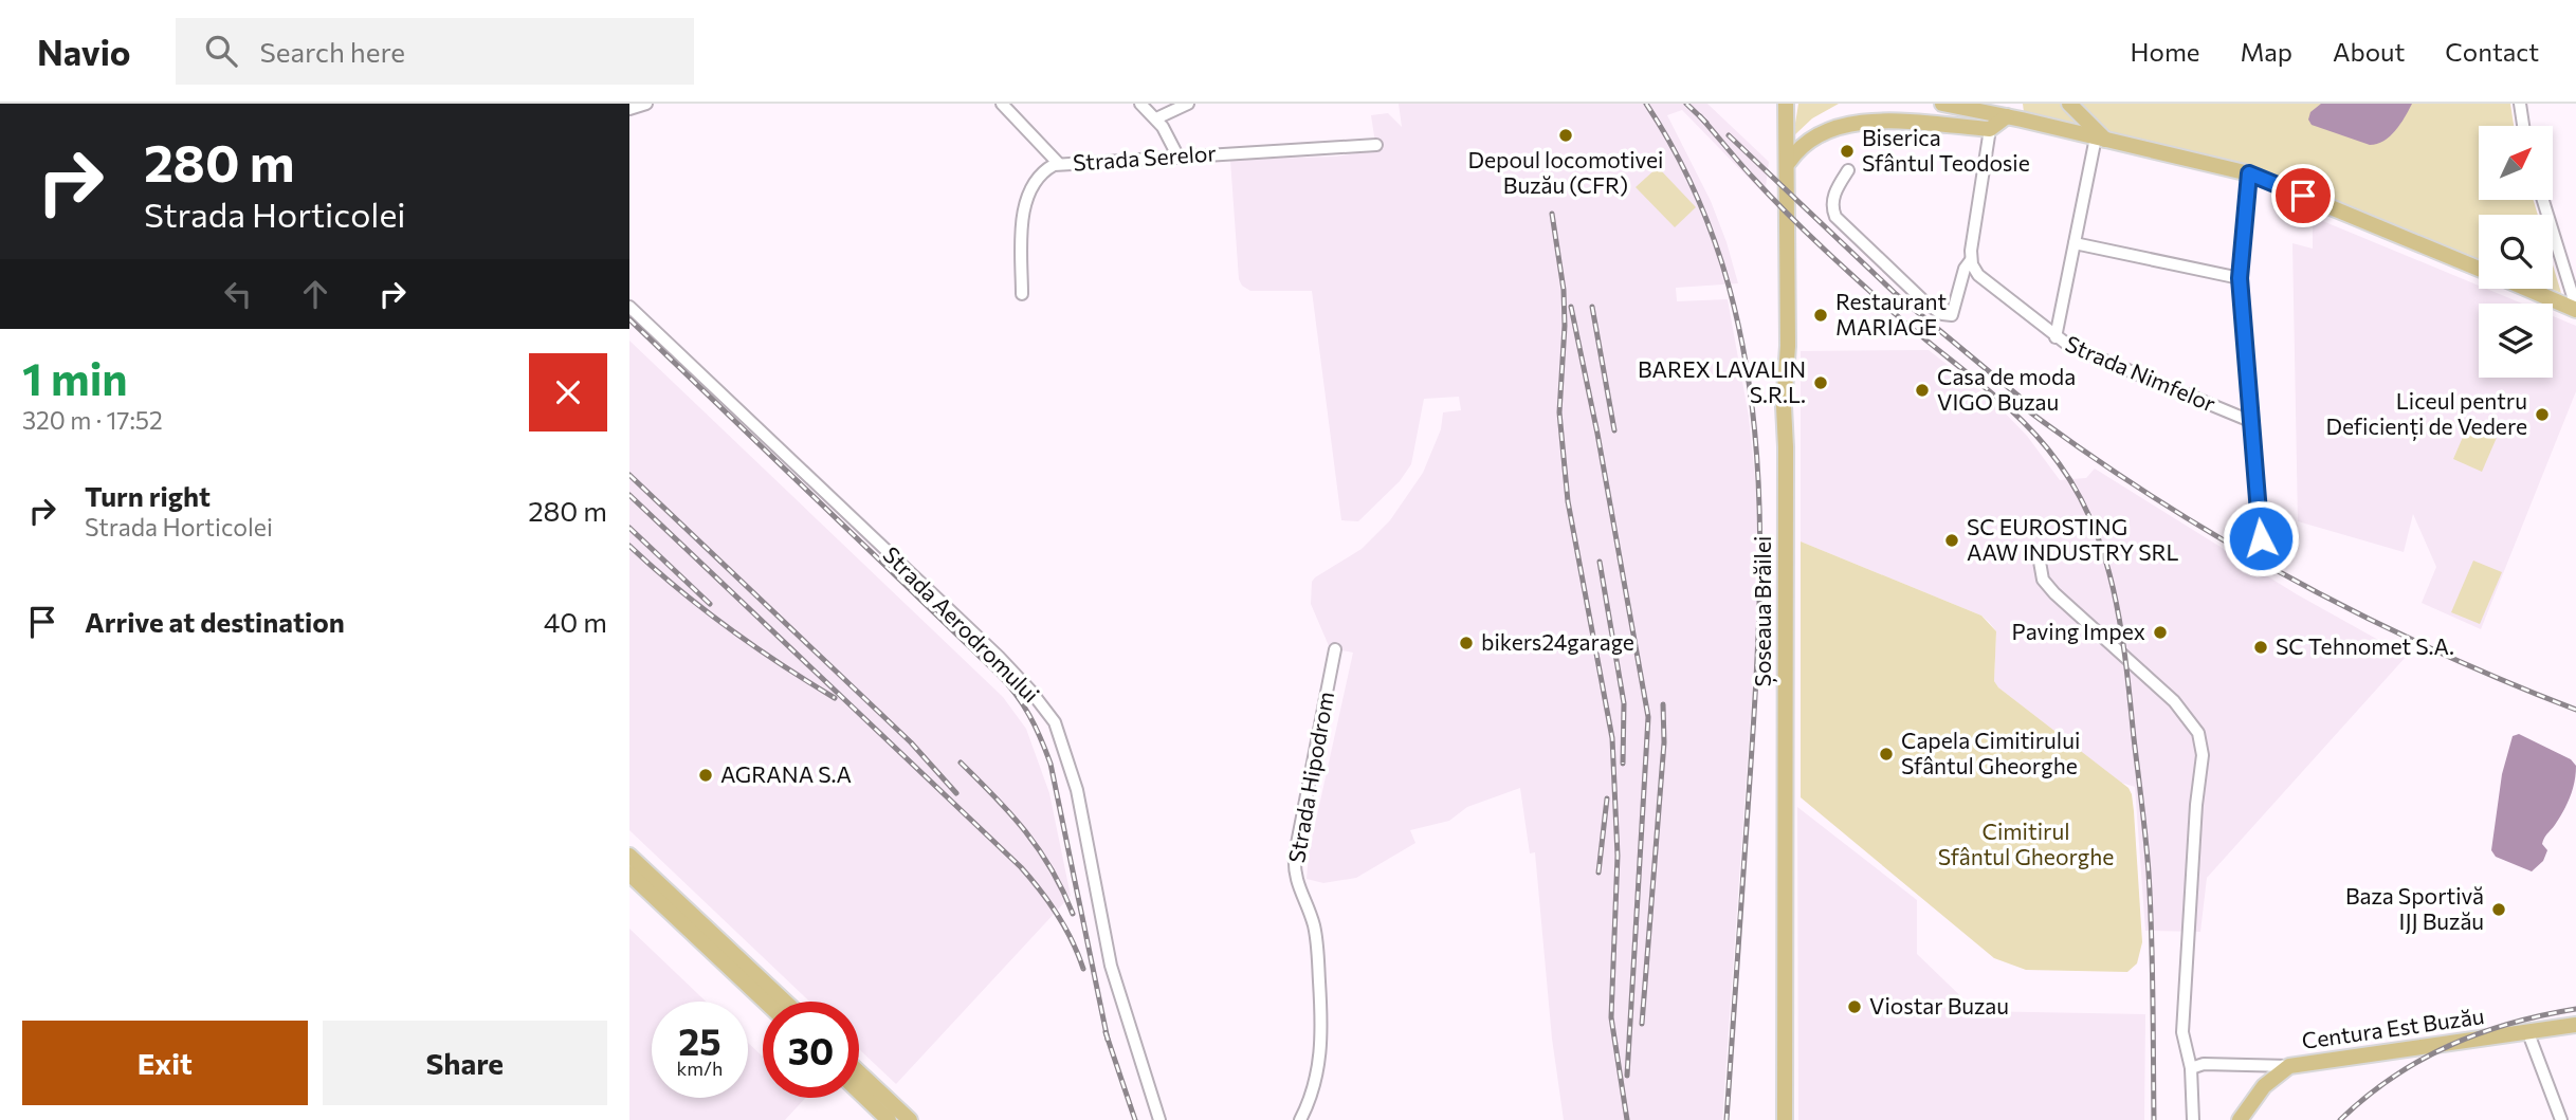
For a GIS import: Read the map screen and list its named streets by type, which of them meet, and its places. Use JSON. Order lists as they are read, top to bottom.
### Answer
{
  "streets": {
    "main road": ["Șoseaua Brăilei", "Centura Est Buzău"],
    "street": [
      "Strada Serelor",
      "Strada Nimfelor",
      "Strada Aerodromului",
      "Strada Hipodrom"
    ]
  },
  "parks": ["Cimitirul Sfântul Gheorghe"],
  "places": [
    "Depoul locomotivei Buzău (CFR)",
    "Biserica Sfântul Teodosie",
    "Restaurant MARIAGE",
    "BAREX LAVALIN S.R.L.",
    "Casa de moda VIGO Buzau",
    "Liceul pentru Deficienți de Vedere",
    "SC EUROSTING AAW INDUSTRY SRL",
    "Paving Impex",
    "bikers24garage",
    "SC Tehnomet S.A.",
    "Capela Cimitirului Sfântul Gheorghe",
    "AGRANA S.A",
    "Baza Sportivă IJJ Buzău",
    "Viostar Buzau"
  ],
  "north": "top right",
  "page": {
    "header": "Navio",
    "search": "Search here",
    "nav": [
      "Home",
      "Map",
      "About",
      "Contact"
    ],
    "turn": ["280 m", "Strada Horticolei"],
    "heading": ["1 min", "320 m · 17:52"],
    "list": [
      {
        "name": "Turn right",
        "note": "Strada Horticolei",
        "value": "280 m"
      },
      {
        "name": "Arrive at destination",
        "value": "40 m"
      }
    ],
    "speed": "25 km/h",
    "limit": "30",
    "buttons": ["Exit", "Share"]
  }
}
